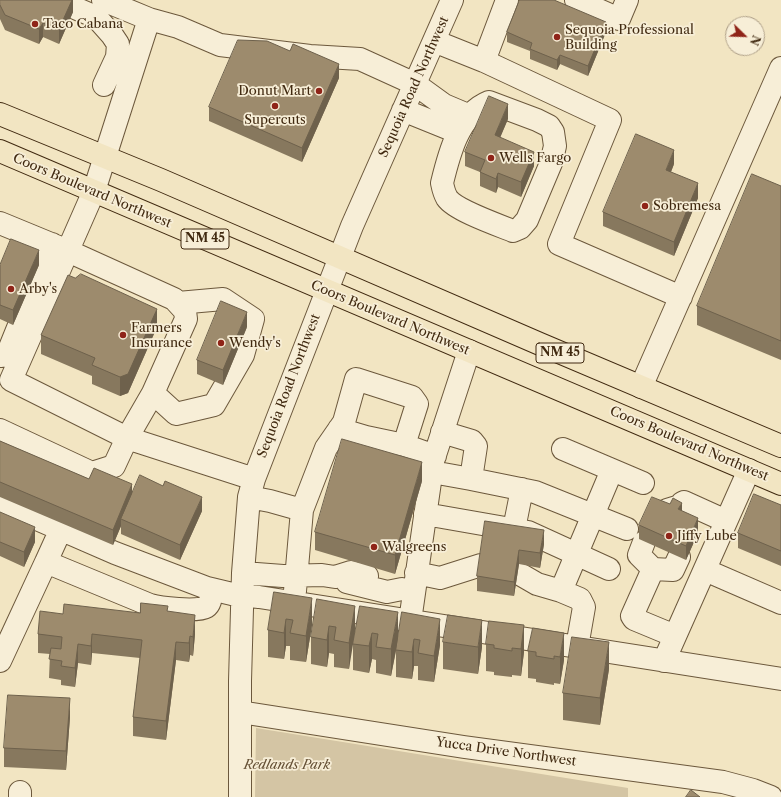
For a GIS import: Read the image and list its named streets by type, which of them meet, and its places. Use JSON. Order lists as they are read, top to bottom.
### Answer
{
  "streets": {
    "main road": ["Coors Boulevard Northwest", "NM 45"],
    "street": ["Sequoia Road Northwest", "Yucca Drive Northwest"]
  },
  "crossings": [
    ["Sequoia Road Northwest", "Coors Boulevard Northwest"],
    ["Sequoia Road Northwest", "NM 45"],
    ["Sequoia Road Northwest", "Yucca Drive Northwest"]
  ],
  "parks": ["Redlands Park"],
  "places": [
    "Taco Cabana",
    "Sequoia Professional Building",
    "Donut Mart",
    "Supercuts",
    "Wells Fargo",
    "Sobremesa",
    "Arby's",
    "Farmers Insurance",
    "Wendy's",
    "Jiffy Lube",
    "Walgreens"
  ],
  "north": "bottom right"
}
